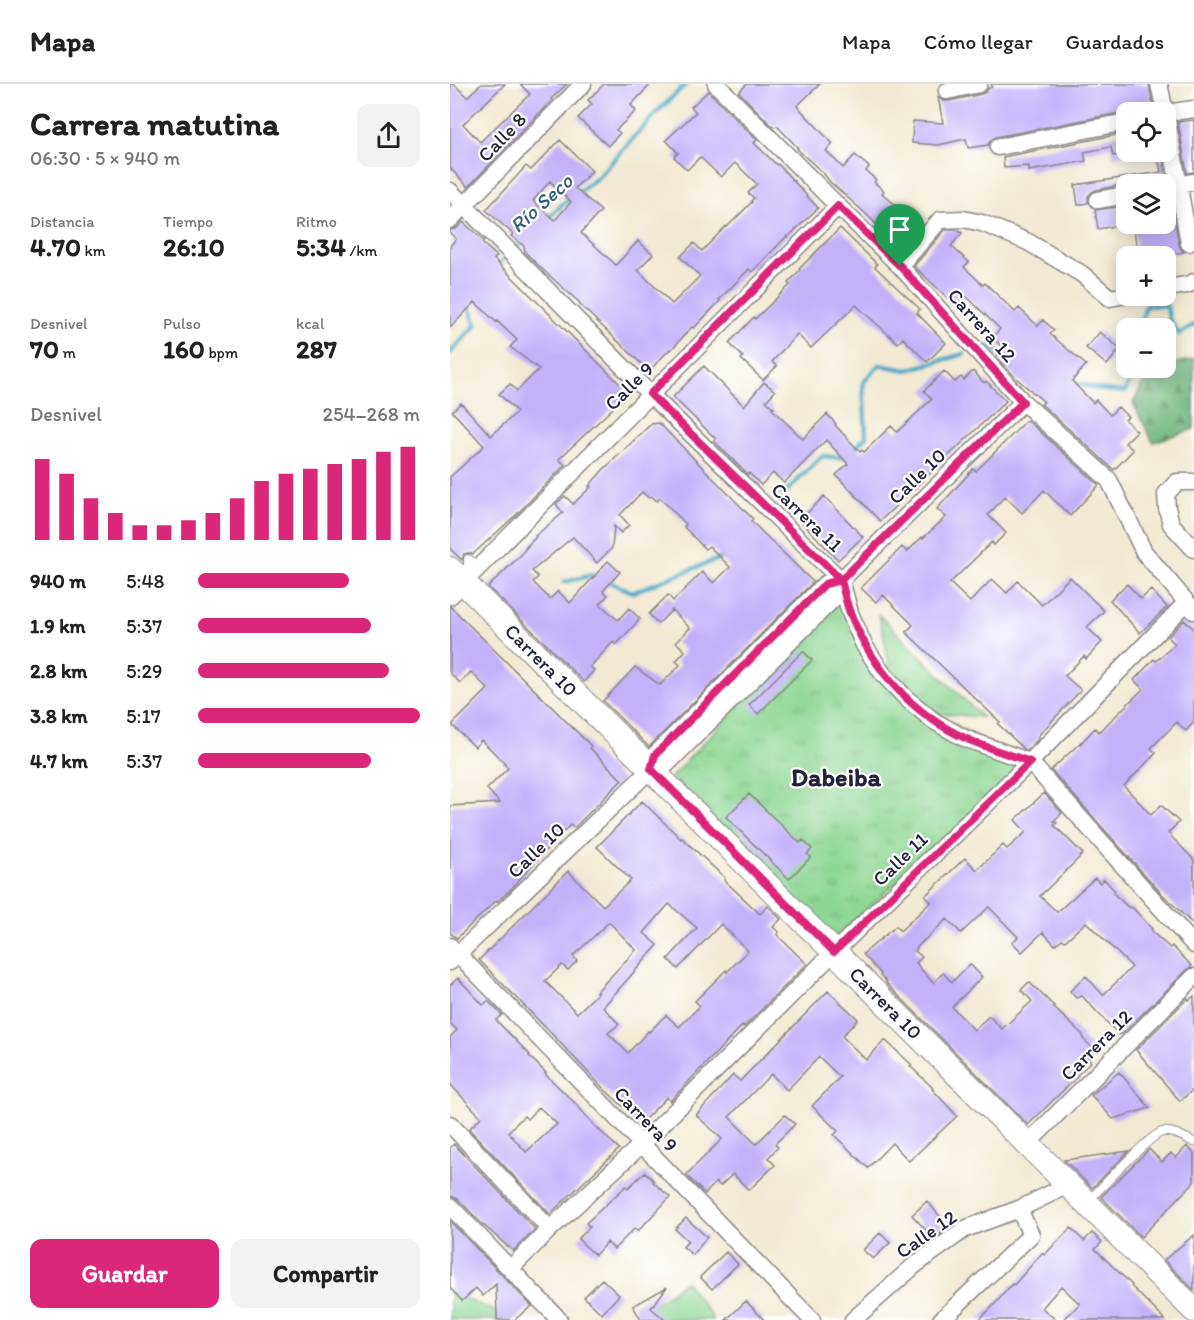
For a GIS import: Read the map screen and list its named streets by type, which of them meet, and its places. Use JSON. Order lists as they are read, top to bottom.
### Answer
{
  "streets": {
    "main road": ["Carrera 10"],
    "street": [
      "Calle 8",
      "Carrera 12",
      "Calle 9",
      "Calle 10",
      "Carrera 11",
      "Calle 11",
      "Carrera 9",
      "Calle 12"
    ]
  },
  "crossings": [
    ["Calle 8", "Carrera 11"],
    ["Carrera 12", "Calle 9"],
    ["Carrera 12", "Calle 10"],
    ["Carrera 12", "Carrera 10"],
    ["Carrera 12", "Calle 11"],
    ["Calle 9", "Carrera 11"],
    ["Calle 9", "Carrera 10"],
    ["Calle 10", "Carrera 11"],
    ["Calle 10", "Carrera 10"],
    ["Calle 10", "Carrera 9"],
    ["Carrera 11", "Calle 11"],
    ["Carrera 10", "Calle 11"],
    ["Carrera 10", "Calle 12"],
    ["Calle 11", "Carrera 9"]
  ],
  "districts": ["Dabeiba"],
  "water": ["Río Seco"],
  "page": {
    "header": "Mapa",
    "nav": ["Mapa", "Cómo llegar", "Guardados"],
    "heading": ["Carrera matutina", "06:30 · 5 × 940 m"],
    "map_buttons": ["+", "−"],
    "stats": [
      ["Distancia", "4.70 km"],
      ["Tiempo", "26:10"],
      ["Ritmo", "5:34 /km"],
      ["Desnivel", "70 m"],
      ["Pulso", "160 bpm"],
      ["kcal", "287"]
    ],
    "chart": ["Desnivel", "254–268 m"],
    "list": [
      {
        "name": "940 m",
        "note": "5:48"
      },
      {
        "name": "1.9 km",
        "note": "5:37"
      },
      {
        "name": "2.8 km",
        "note": "5:29"
      },
      {
        "name": "3.8 km",
        "note": "5:17"
      },
      {
        "name": "4.7 km",
        "note": "5:37"
      }
    ],
    "buttons": ["Guardar", "Compartir"]
  }
}
